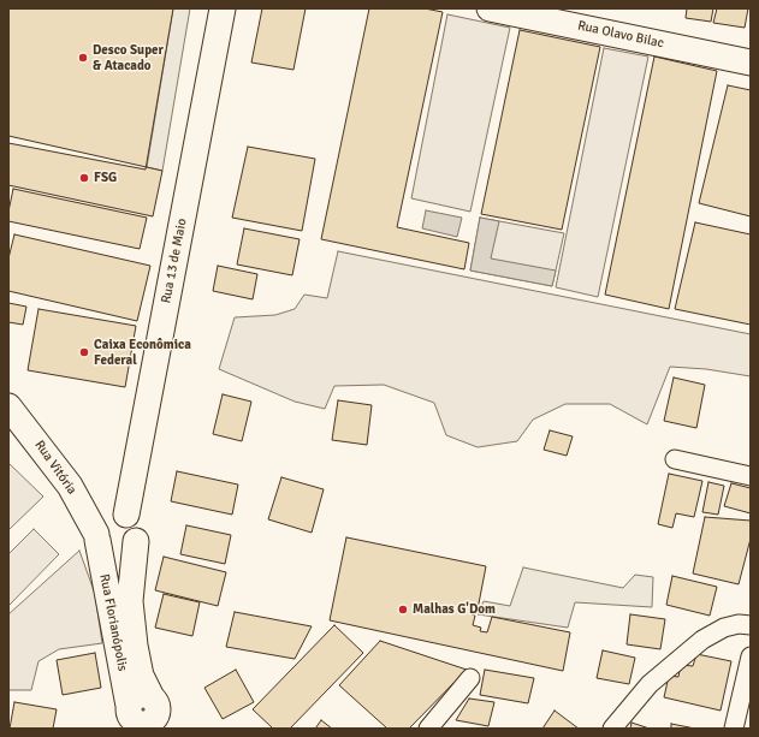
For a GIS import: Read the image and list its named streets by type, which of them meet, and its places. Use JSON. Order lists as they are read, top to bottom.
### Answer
{
  "streets": {
    "main road": [
      "Rua Olavo Bilac",
      "Rua 13 de Maio",
      "Rua Vitória",
      "Rua Florianópolis"
    ]
  },
  "crossings": [
    ["Rua 13 de Maio", "Rua Vitória"],
    ["Rua 13 de Maio", "Rua Florianópolis"],
    ["Rua Vitória", "Rua Florianópolis"]
  ],
  "places": [
    "Desco Super & Atacado",
    "FSG",
    "Caixa Econômica Federal",
    "Malhas G'Dom"
  ]
}
